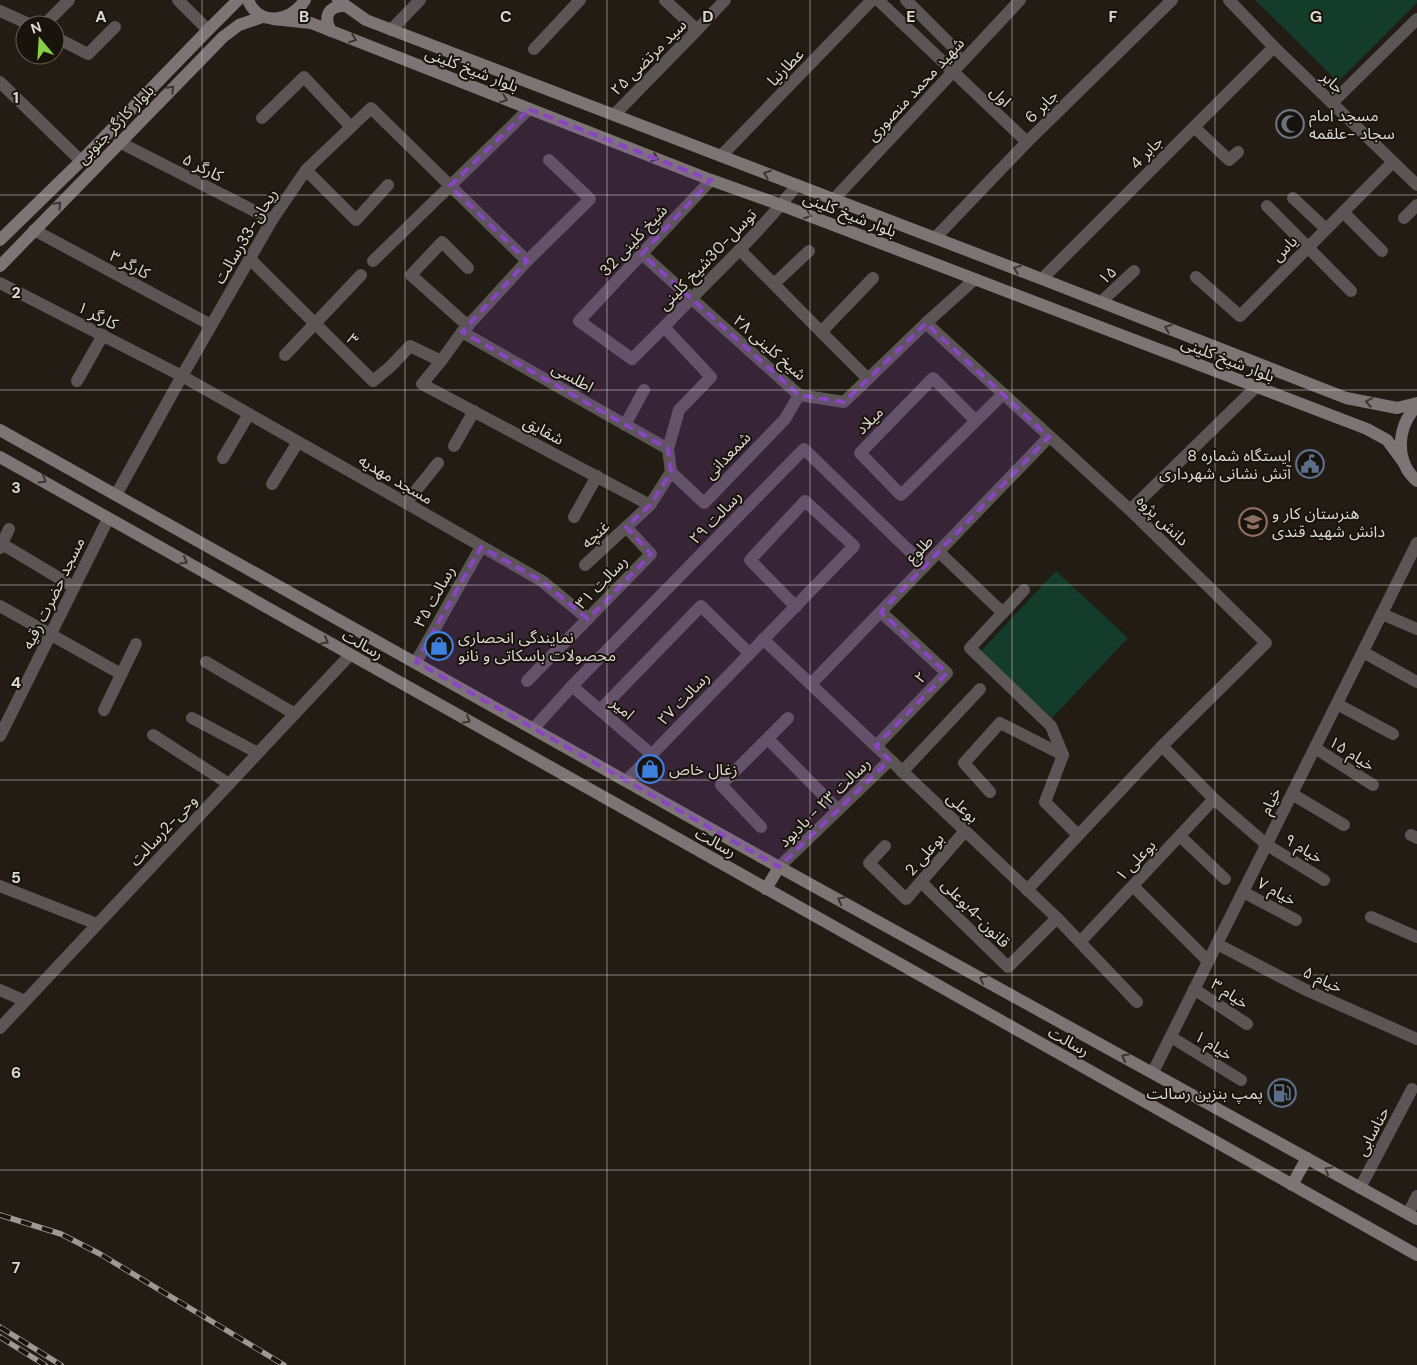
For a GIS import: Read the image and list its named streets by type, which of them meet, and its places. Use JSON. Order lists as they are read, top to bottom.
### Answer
{
  "streets": {
    "main road": ["بلوار شیخ کلینی", "بلوار کارگر جنوبی", "رسالت"],
    "street": [
      "۲۵ سید مرتضی",
      "عطارنیا",
      "جابر",
      "شهید محمد منصوری",
      "اول",
      "جابر 6",
      "جابر 4",
      "کارگر ۵",
      "ریحان-33رسالت",
      "شیخ کلینی 32",
      "یاس",
      "توسل-30شیخ کلینی",
      "کارگر ۳",
      "۱۵",
      "کارگر ۱",
      "۳",
      "شیخ کلینی ۲۸",
      "اطلسی",
      "میلاد",
      "شقایق",
      "شمعدانی",
      "مسجد مهدیه",
      "رسالت ۲۹",
      "دانش پژوه",
      "غنچه",
      "طلوع",
      "رسالت ۳۱",
      "مسجد حضرت رقیه",
      "رسالت ۳۵",
      "۲",
      "رسالت ۲۷",
      "امیر",
      "خیام ۱۵",
      "خیام",
      "رسالت ۲۳ - یادبود",
      "بوعلی",
      "وحی-2رسالت",
      "خیام ۹",
      "بوعلی 2",
      "۱ بوعلی",
      "خیام ۷",
      "قانون-4بوعلی",
      "خیام ۵",
      "خیام ۳",
      "خیام ۱",
      "حناسابی"
    ]
  },
  "crossings": [
    ["۲۵ سید مرتضی", "بلوار شیخ کلینی"],
    ["عطارنیا", "بلوار شیخ کلینی"],
    ["بلوار شیخ کلینی", "شهید محمد منصوری"],
    ["بلوار شیخ کلینی", "جابر 6"],
    ["بلوار شیخ کلینی", "بلوار کارگر جنوبی"],
    ["بلوار شیخ کلینی", "جابر 4"],
    ["بلوار شیخ کلینی", "شیخ کلینی 32"],
    ["بلوار شیخ کلینی", "توسل-30شیخ کلینی"],
    ["بلوار شیخ کلینی", "۱۵"],
    ["بلوار شیخ کلینی", "شیخ کلینی ۲۸"],
    ["جابر", "جابر 4"],
    ["جابر", "یاس"],
    ["شهید محمد منصوری", "اول"],
    ["اول", "جابر 6"],
    ["بلوار کارگر جنوبی", "کارگر ۵"],
    ["بلوار کارگر جنوبی", "کارگر ۳"],
    ["کارگر ۵", "ریحان-33رسالت"],
    ["ریحان-33رسالت", "کارگر ۳"],
    ["ریحان-33رسالت", "کارگر ۱"],
    ["ریحان-33رسالت", "۳"],
    ["ریحان-33رسالت", "مسجد مهدیه"],
    ["ریحان-33رسالت", "رسالت"],
    ["شیخ کلینی 32", "توسل-30شیخ کلینی"],
    ["شیخ کلینی 32", "شیخ کلینی ۲۸"],
    ["توسل-30شیخ کلینی", "شیخ کلینی ۲۸"],
    ["توسل-30شیخ کلینی", "اطلسی"],
    ["توسل-30شیخ کلینی", "شمعدانی"],
    ["کارگر ۱", "مسجد مهدیه"],
    ["۳", "شقایق"],
    ["شیخ کلینی ۲۸", "شمعدانی"],
    ["شیخ کلینی ۲۸", "دانش پژوه"],
    ["میلاد", "دانش پژوه"],
    ["مسجد مهدیه", "رسالت ۳۱"],
    ["مسجد مهدیه", "رسالت ۳۵"],
    ["رسالت ۲۹", "طلوع"],
    ["رسالت ۲۹", "رسالت"],
    ["رسالت ۲۹", "امیر"],
    ["دانش پژوه", "طلوع"],
    ["دانش پژوه", "خیام ۹"],
    ["غنچه", "رسالت ۳۱"],
    ["طلوع", "۲"],
    ["طلوع", "بوعلی"],
    ["مسجد حضرت رقیه", "رسالت"],
    ["رسالت ۳۵", "رسالت"],
    ["رسالت", "رسالت ۲۷"],
    ["رسالت", "خیام"],
    ["رسالت", "رسالت ۲۳ - یادبود"],
    ["رسالت", "وحی-2رسالت"],
    ["رسالت", "حناسابی"],
    ["۲", "بوعلی"],
    ["رسالت ۲۷", "امیر"],
    ["رسالت ۲۷", "بوعلی"],
    ["خیام ۱۵", "خیام"],
    ["خیام", "خیام ۹"],
    ["خیام", "خیام ۷"],
    ["خیام", "خیام ۵"],
    ["خیام", "خیام ۳"],
    ["خیام", "خیام ۱"],
    ["رسالت ۲۳ - یادبود", "بوعلی"],
    ["بوعلی", "بوعلی 2"],
    ["بوعلی", "۱ بوعلی"],
    ["بوعلی", "قانون-4بوعلی"],
    ["خیام ۹", "۱ بوعلی"],
    ["بوعلی 2", "قانون-4بوعلی"]
  ],
  "places": {
    "mosque": ["مسجد امام سجاد -علقمه"],
    "public building": ["ایستگاه شماره 8 آتش نشانی شهرداری"],
    "school or university": ["هنرستان کار و دانش شهید قندی"],
    "shop": ["نمایندگی انحصاری محصولات باسکاتی و نانو", "زغال خاص"],
    "fuel station": ["پمپ بنزین رسالت"]
  },
  "north": "top",
  "grid": {
    "columns": [
      "A",
      "B",
      "C",
      "D",
      "E",
      "F",
      "G"
    ],
    "rows": [
      "1",
      "2",
      "3",
      "4",
      "5",
      "6",
      "7"
    ]
  }
}
